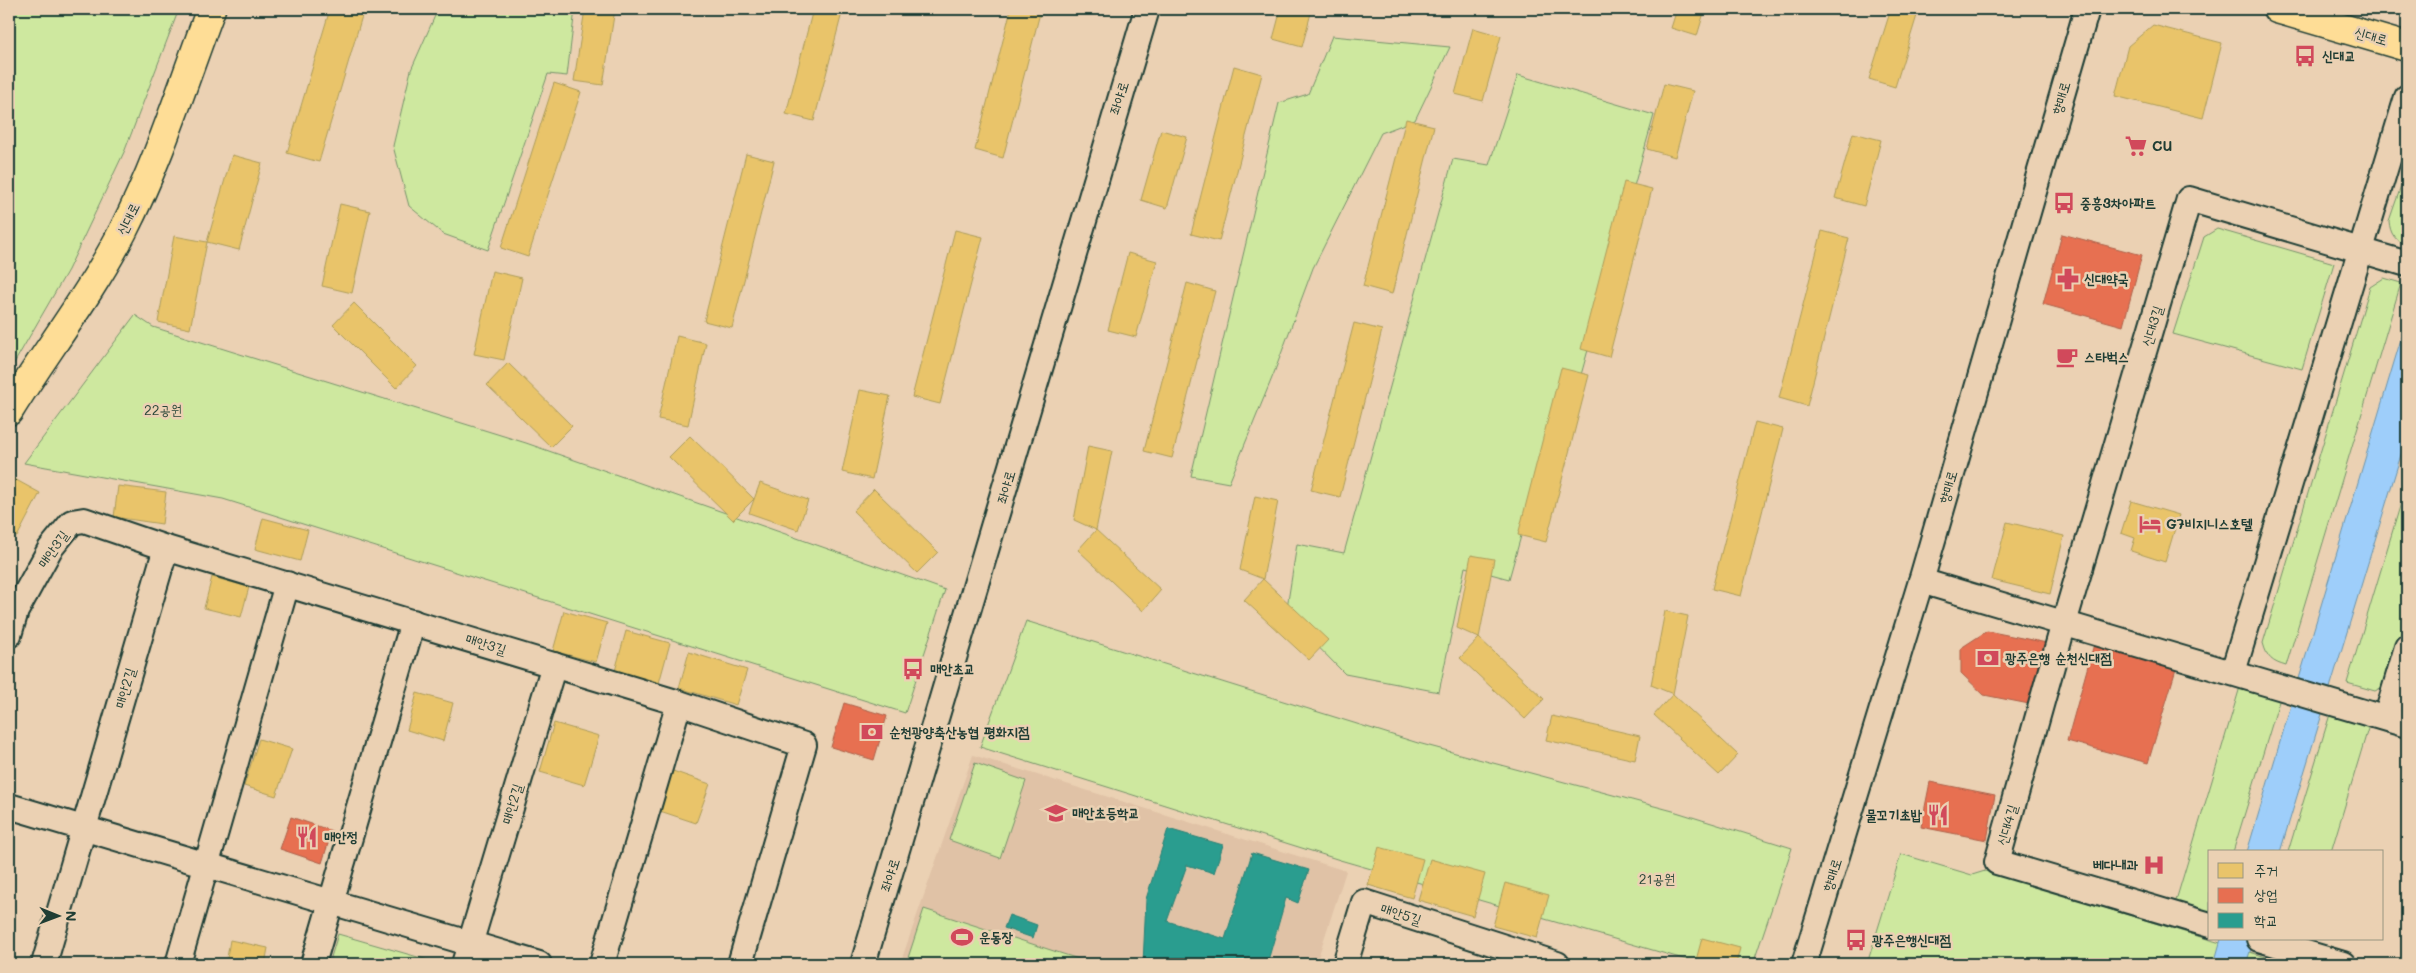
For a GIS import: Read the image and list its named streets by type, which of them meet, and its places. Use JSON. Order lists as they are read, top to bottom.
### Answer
{
  "streets": {
    "main road": ["신대로"],
    "street": [
      "좌야로",
      "향매로",
      "신대3길",
      "매안3길",
      "매안2길",
      "신대4길",
      "매안5길"
    ]
  },
  "crossings": [
    ["신대3길", "신대4길"],
    ["매안3길", "매안2길"]
  ],
  "parks": ["22공원", "21공원"],
  "places": {
    "bus stop": [
      "신대교",
      "중흥3차아파트",
      "매안초교",
      "광주은행신대점"
    ],
    "supermarket": ["CU"],
    "pharmacy": ["신대약국"],
    "cafe": ["스타벅스"],
    "hotel": ["G7비지니스호텔"],
    "bank": ["광주은행 순천신대점", "순천광양축산농협 평화지점"],
    "school or university": ["매안초등학교"],
    "restaurant": ["물꼬기초밥", "매안정"],
    "hospital": ["베다내과"],
    "sports": ["운동장"]
  },
  "legend": ["주거", "상업", "학교"],
  "north": "right"
}
